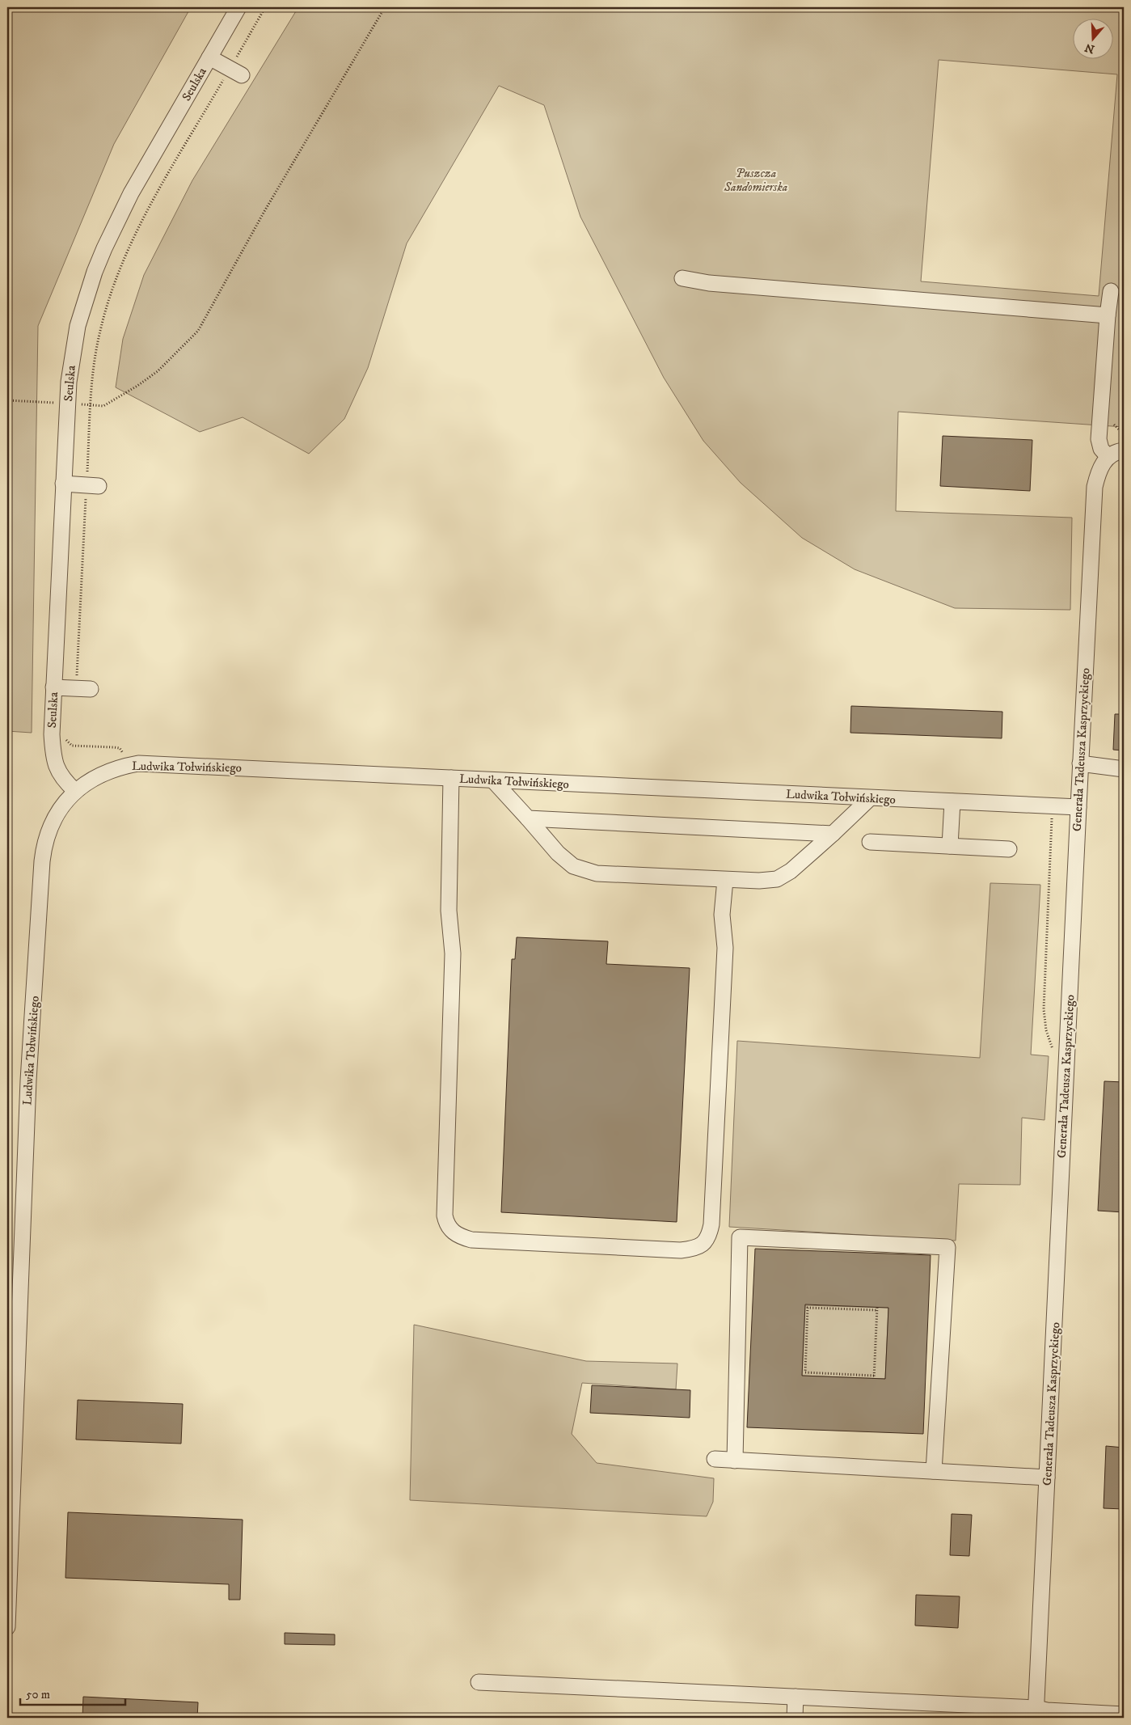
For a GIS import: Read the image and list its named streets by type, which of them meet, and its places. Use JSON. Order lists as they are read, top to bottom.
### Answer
{
  "streets": {
    "street": ["Seulska", "Generała Tadeusza Kasprzyckiego", "Ludwika Tołwińskiego"]
  },
  "crossings": [
    ["Seulska", "Ludwika Tołwińskiego"],
    ["Generała Tadeusza Kasprzyckiego", "Ludwika Tołwińskiego"]
  ],
  "parks": ["Puszcza Sandomierska"],
  "scale_bar": "50 m",
  "north": "bottom"
}
